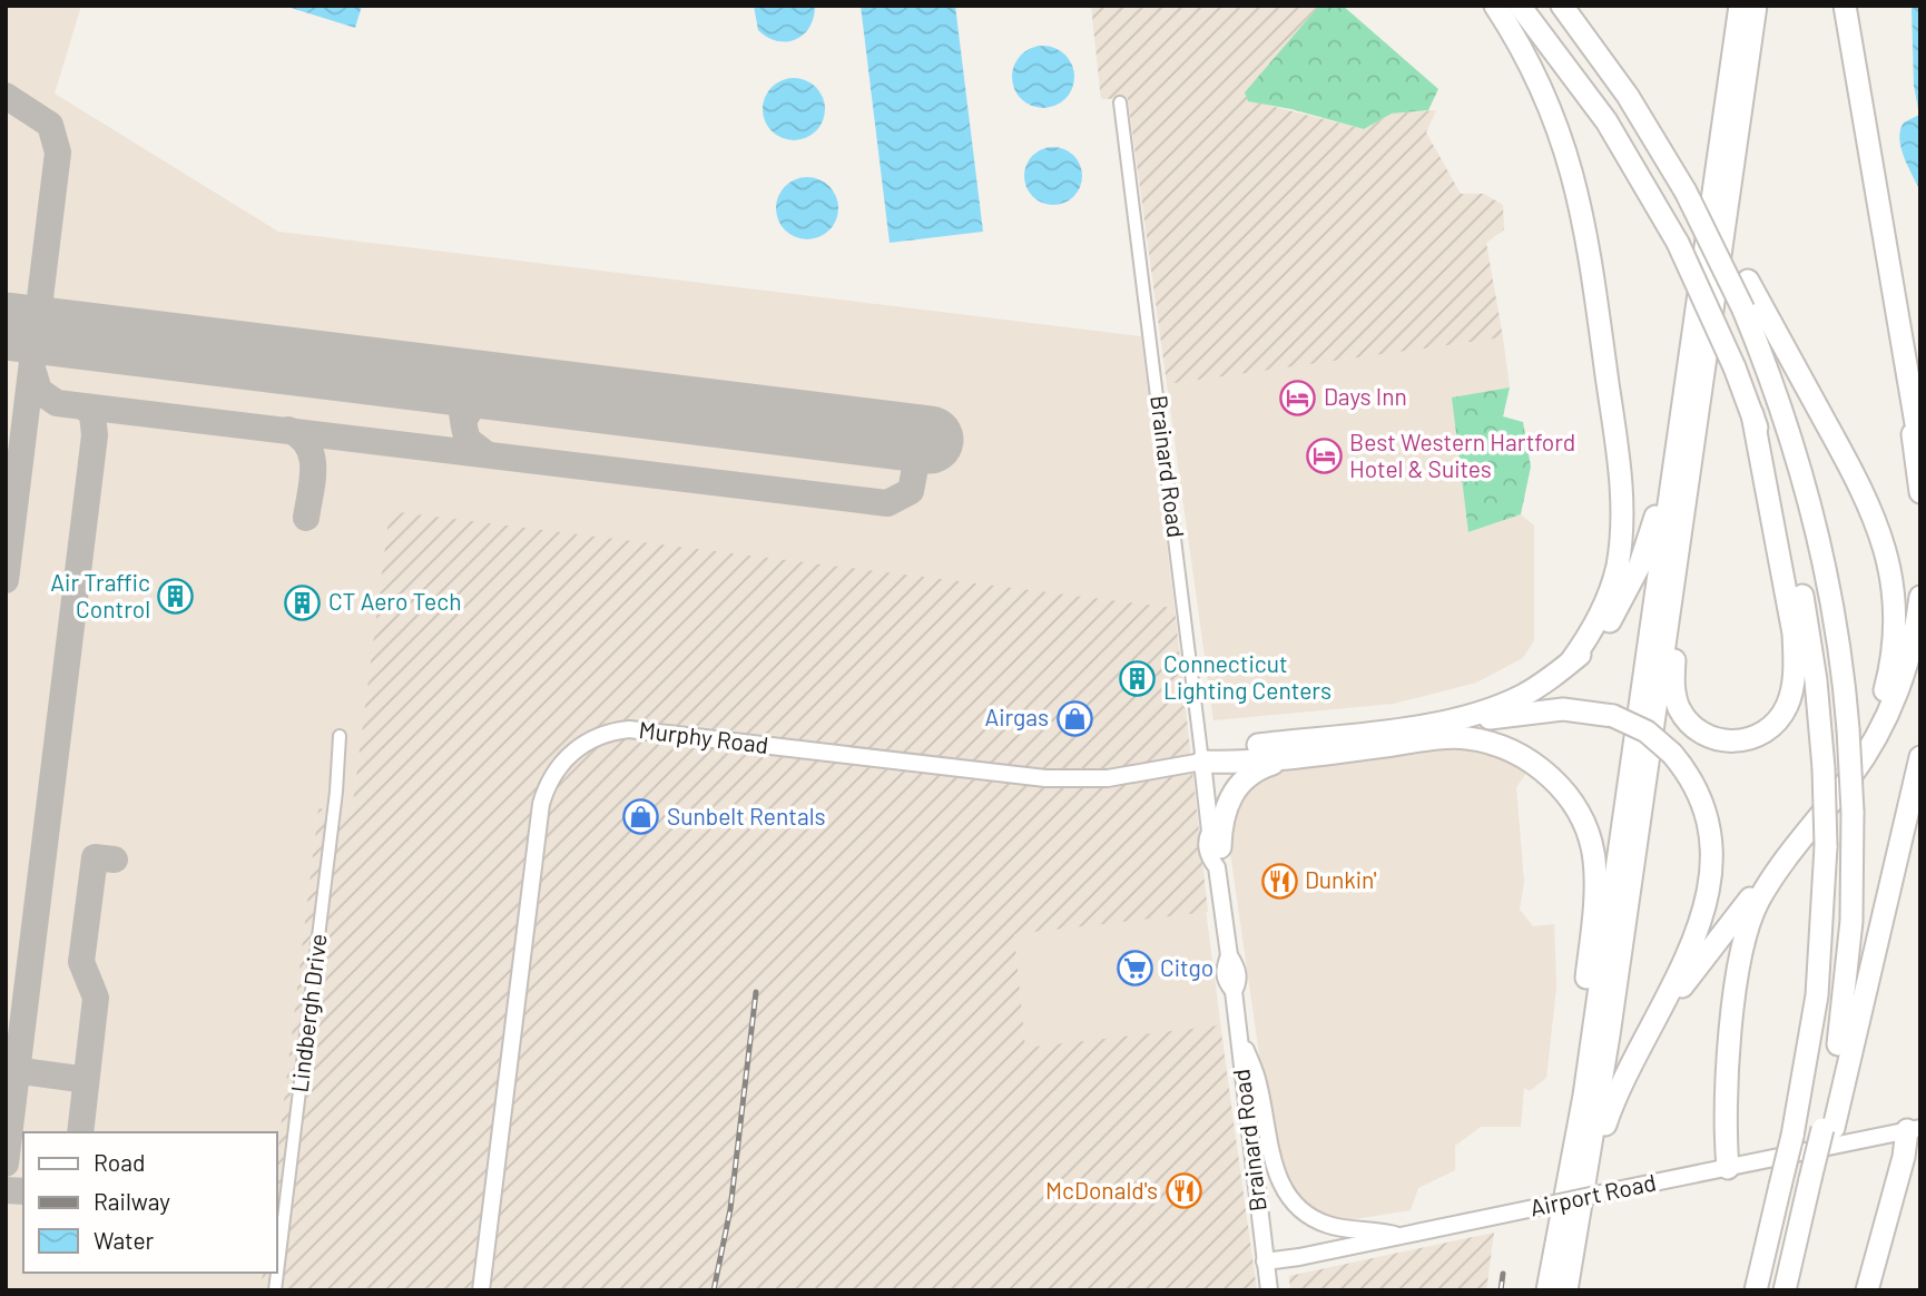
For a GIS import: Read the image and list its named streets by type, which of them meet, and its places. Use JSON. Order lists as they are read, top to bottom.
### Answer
{
  "streets": {
    "main road": ["Brainard Road", "Murphy Road", "Airport Road"],
    "street": ["Lindbergh Drive"]
  },
  "crossings": [
    ["Brainard Road", "Murphy Road"],
    ["Brainard Road", "Airport Road"]
  ],
  "places": {
    "hotel": ["Days Inn", "Best Western Hartford Hotel & Suites"],
    "building": ["Air Traffic Control", "CT Aero Tech", "Connecticut Lighting Centers"],
    "shop": ["Airgas", "Sunbelt Rentals"],
    "restaurant": ["Dunkin'", "McDonald's"],
    "supermarket": ["Citgo"]
  },
  "legend": ["Road", "Railway", "Water"]
}
